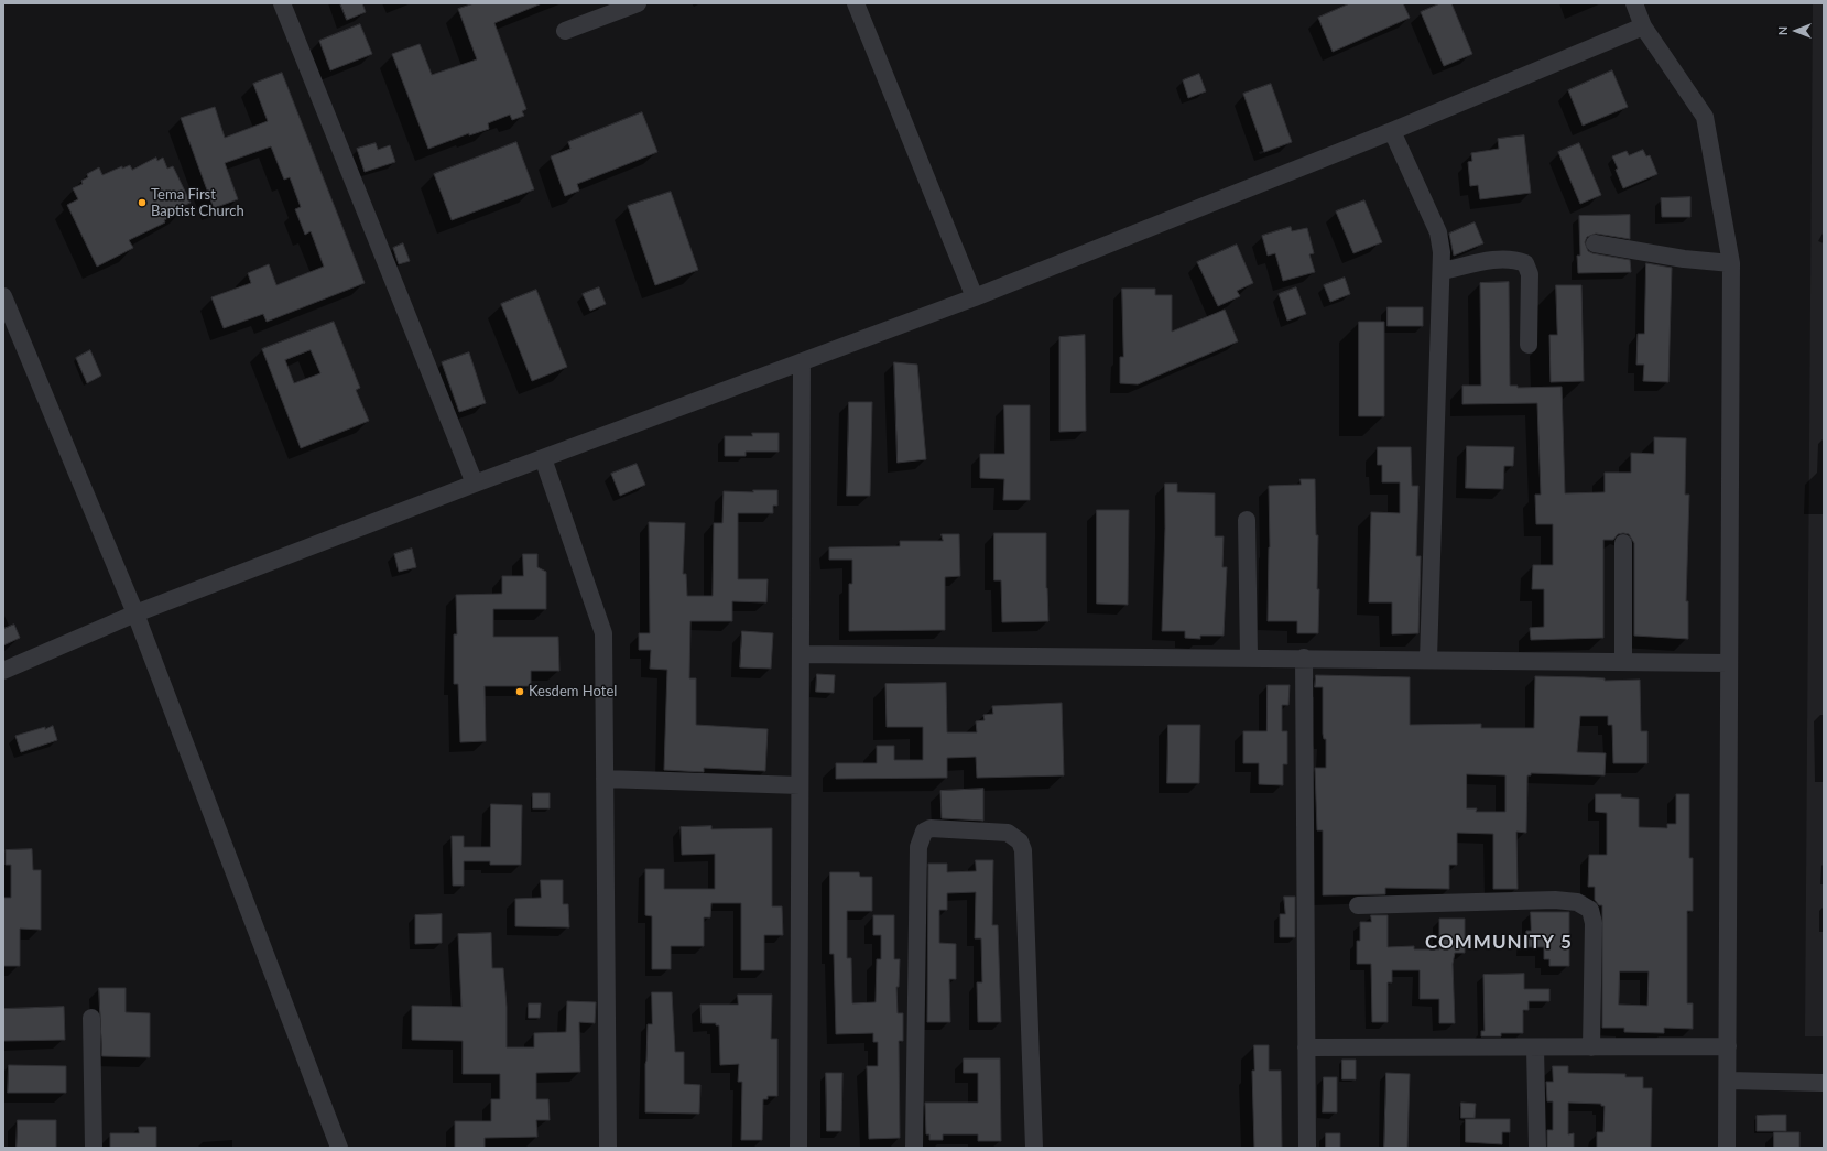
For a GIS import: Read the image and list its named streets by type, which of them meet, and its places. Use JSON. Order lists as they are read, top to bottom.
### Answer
{
  "districts": ["COMMUNITY 5"],
  "places": ["Tema First Baptist Church", "Kesdem Hotel"],
  "north": "left"
}
